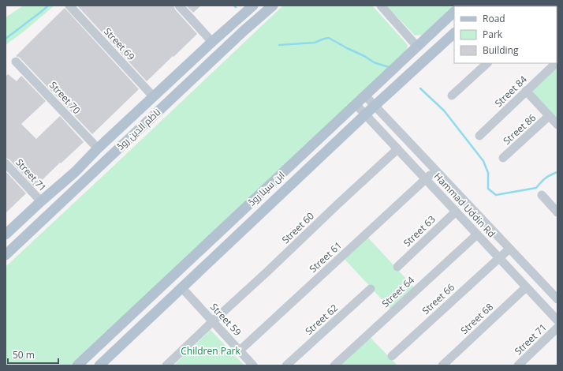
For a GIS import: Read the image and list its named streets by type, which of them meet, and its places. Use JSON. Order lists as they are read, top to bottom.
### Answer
{
  "streets": {
    "main road": ["ناظم الدین روڈ", "ابن سینا روڈ"],
    "street": [
      "Street 69",
      "Street 84",
      "Street 70",
      "Street 86",
      "Street 71",
      "Hammad Uddin Rd",
      "Street 60",
      "Street 63",
      "Street 61",
      "Street 64",
      "Street 66",
      "Street 68",
      "Street 59",
      "Street 62"
    ]
  },
  "crossings": [
    ["Street 69", "ناظم الدین روڈ"],
    ["Street 70", "ناظم الدین روڈ"],
    ["ناظم الدین روڈ", "Street 71"],
    ["ابن سینا روڈ", "Hammad Uddin Rd"],
    ["ابن سینا روڈ", "Street 59"],
    ["Hammad Uddin Rd", "Street 60"],
    ["Hammad Uddin Rd", "Street 63"],
    ["Hammad Uddin Rd", "Street 61"],
    ["Hammad Uddin Rd", "Street 64"],
    ["Hammad Uddin Rd", "Street 66"],
    ["Hammad Uddin Rd", "Street 68"],
    ["Street 60", "Street 59"],
    ["Street 61", "Street 59"]
  ],
  "parks": ["Children Park"],
  "legend": ["Road", "Park", "Building"],
  "scale_bar": "50 m"
}
